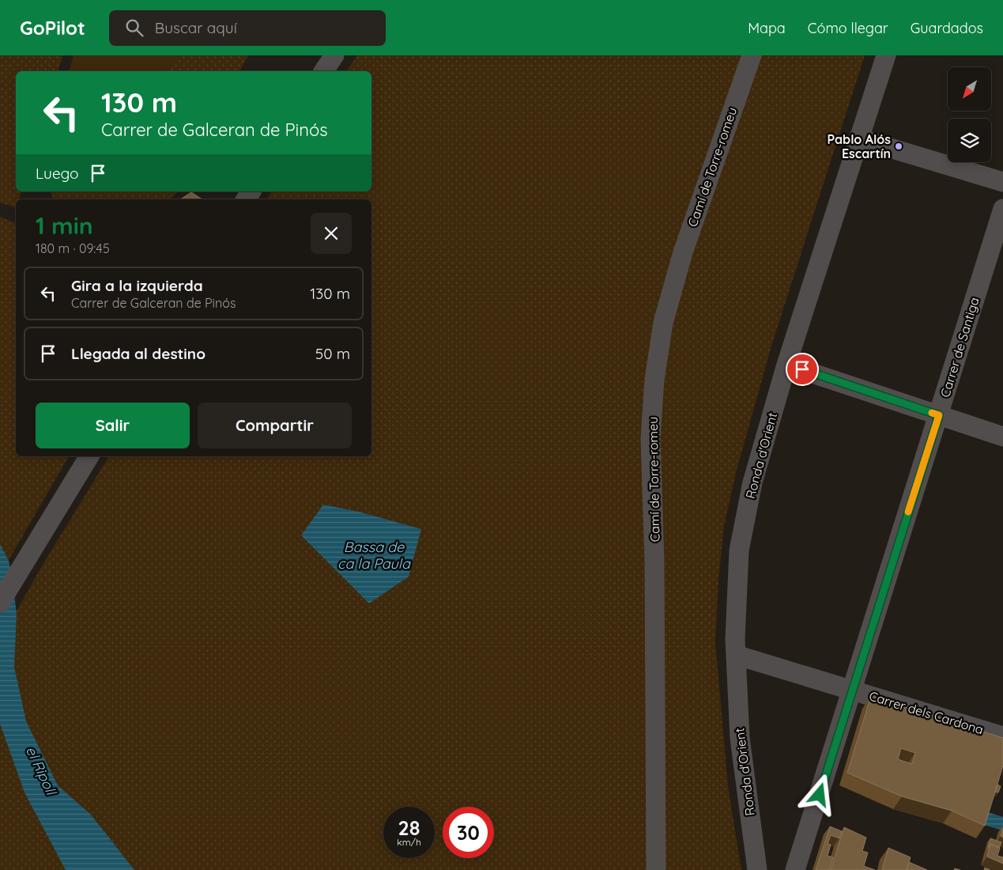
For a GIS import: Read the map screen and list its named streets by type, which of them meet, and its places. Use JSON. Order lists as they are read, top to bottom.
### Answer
{
  "streets": {
    "street": [
      "Camí de Torre-romeu",
      "Carrer de Santiga",
      "Ronda d'Orient",
      "Carrer dels Cardona"
    ]
  },
  "crossings": [
    ["Carrer de Santiga", "Carrer dels Cardona"],
    ["Ronda d'Orient", "Carrer dels Cardona"]
  ],
  "water": ["Bassa de ca la Paula", "el Ripoll"],
  "places": ["Pablo Alós Escartín"],
  "north": "bottom left",
  "page": {
    "header": "GoPilot",
    "search": "Buscar aquí",
    "nav": ["Mapa", "Cómo llegar", "Guardados"],
    "turn": ["130 m", "Carrer de Galceran de Pinós"],
    "then": "Luego",
    "heading": ["1 min", "180 m · 09:45"],
    "list": [
      {
        "name": "Gira a la izquierda",
        "note": "Carrer de Galceran de Pinós",
        "value": "130 m"
      },
      {
        "name": "Llegada al destino",
        "value": "50 m"
      }
    ],
    "buttons": ["Salir", "Compartir"],
    "speed": "28 km/h",
    "limit": "30"
  }
}
